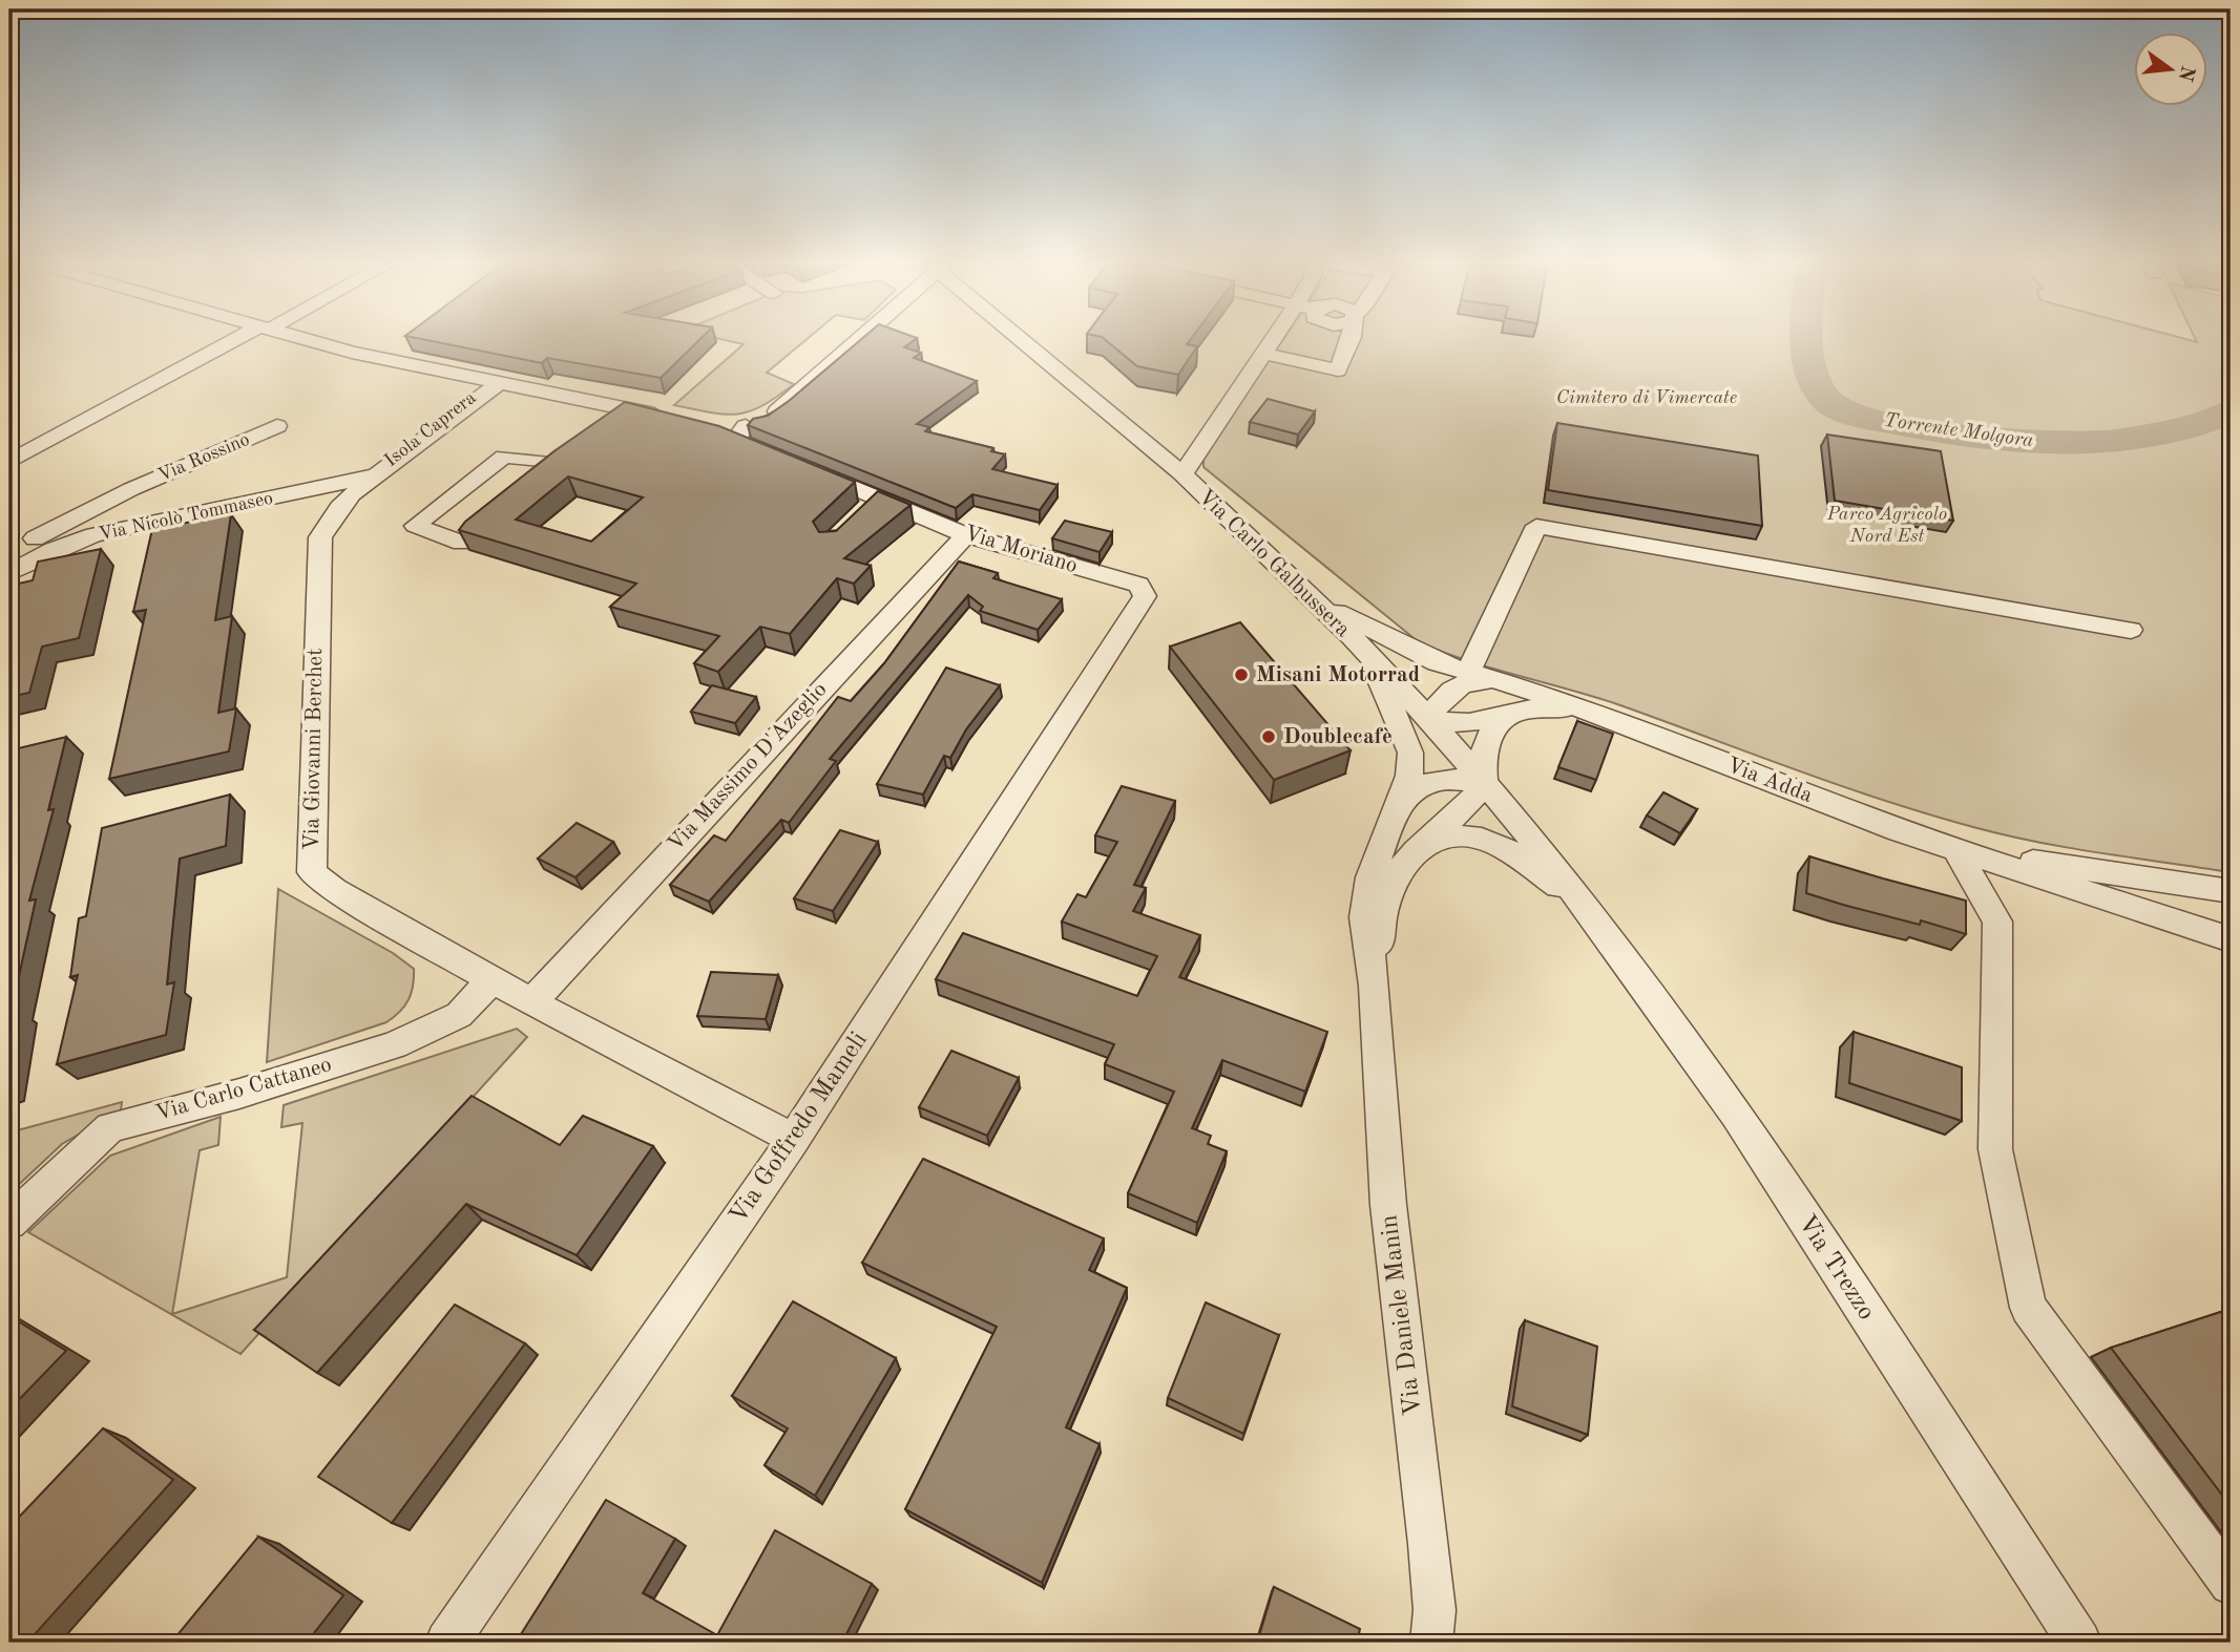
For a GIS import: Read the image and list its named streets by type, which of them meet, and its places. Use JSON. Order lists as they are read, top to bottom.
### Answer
{
  "streets": {
    "street": [
      "Via Rossino",
      "Via Nicolò Tommaseo",
      "Via Moriano",
      "Via Carlo Galbussera",
      "Via Giovanni Berchet",
      "Via Massimo D'Azeglio",
      "Via Adda",
      "Via Carlo Cattaneo",
      "Via Goffredo Mameli",
      "Via Trezzo",
      "Via Daniele Manin"
    ]
  },
  "crossings": [
    ["Via Rossino", "Via Nicolò Tommaseo"],
    ["Via Nicolò Tommaseo", "Via Giovanni Berchet"],
    ["Via Moriano", "Via Massimo D'Azeglio"],
    ["Via Moriano", "Via Goffredo Mameli"],
    ["Via Carlo Galbussera", "Via Adda"],
    ["Via Carlo Galbussera", "Via Trezzo"],
    ["Via Carlo Galbussera", "Via Daniele Manin"],
    ["Via Giovanni Berchet", "Via Massimo D'Azeglio"],
    ["Via Giovanni Berchet", "Via Carlo Cattaneo"],
    ["Via Giovanni Berchet", "Via Goffredo Mameli"],
    ["Via Adda", "Via Daniele Manin"]
  ],
  "water": ["Torrente Molgora"],
  "parks": ["Cimitero di Vimercate", "Parco Agricolo Nord Est"],
  "places": ["Misani Motorrad", "Doublecafè"],
  "north": "right"
}
